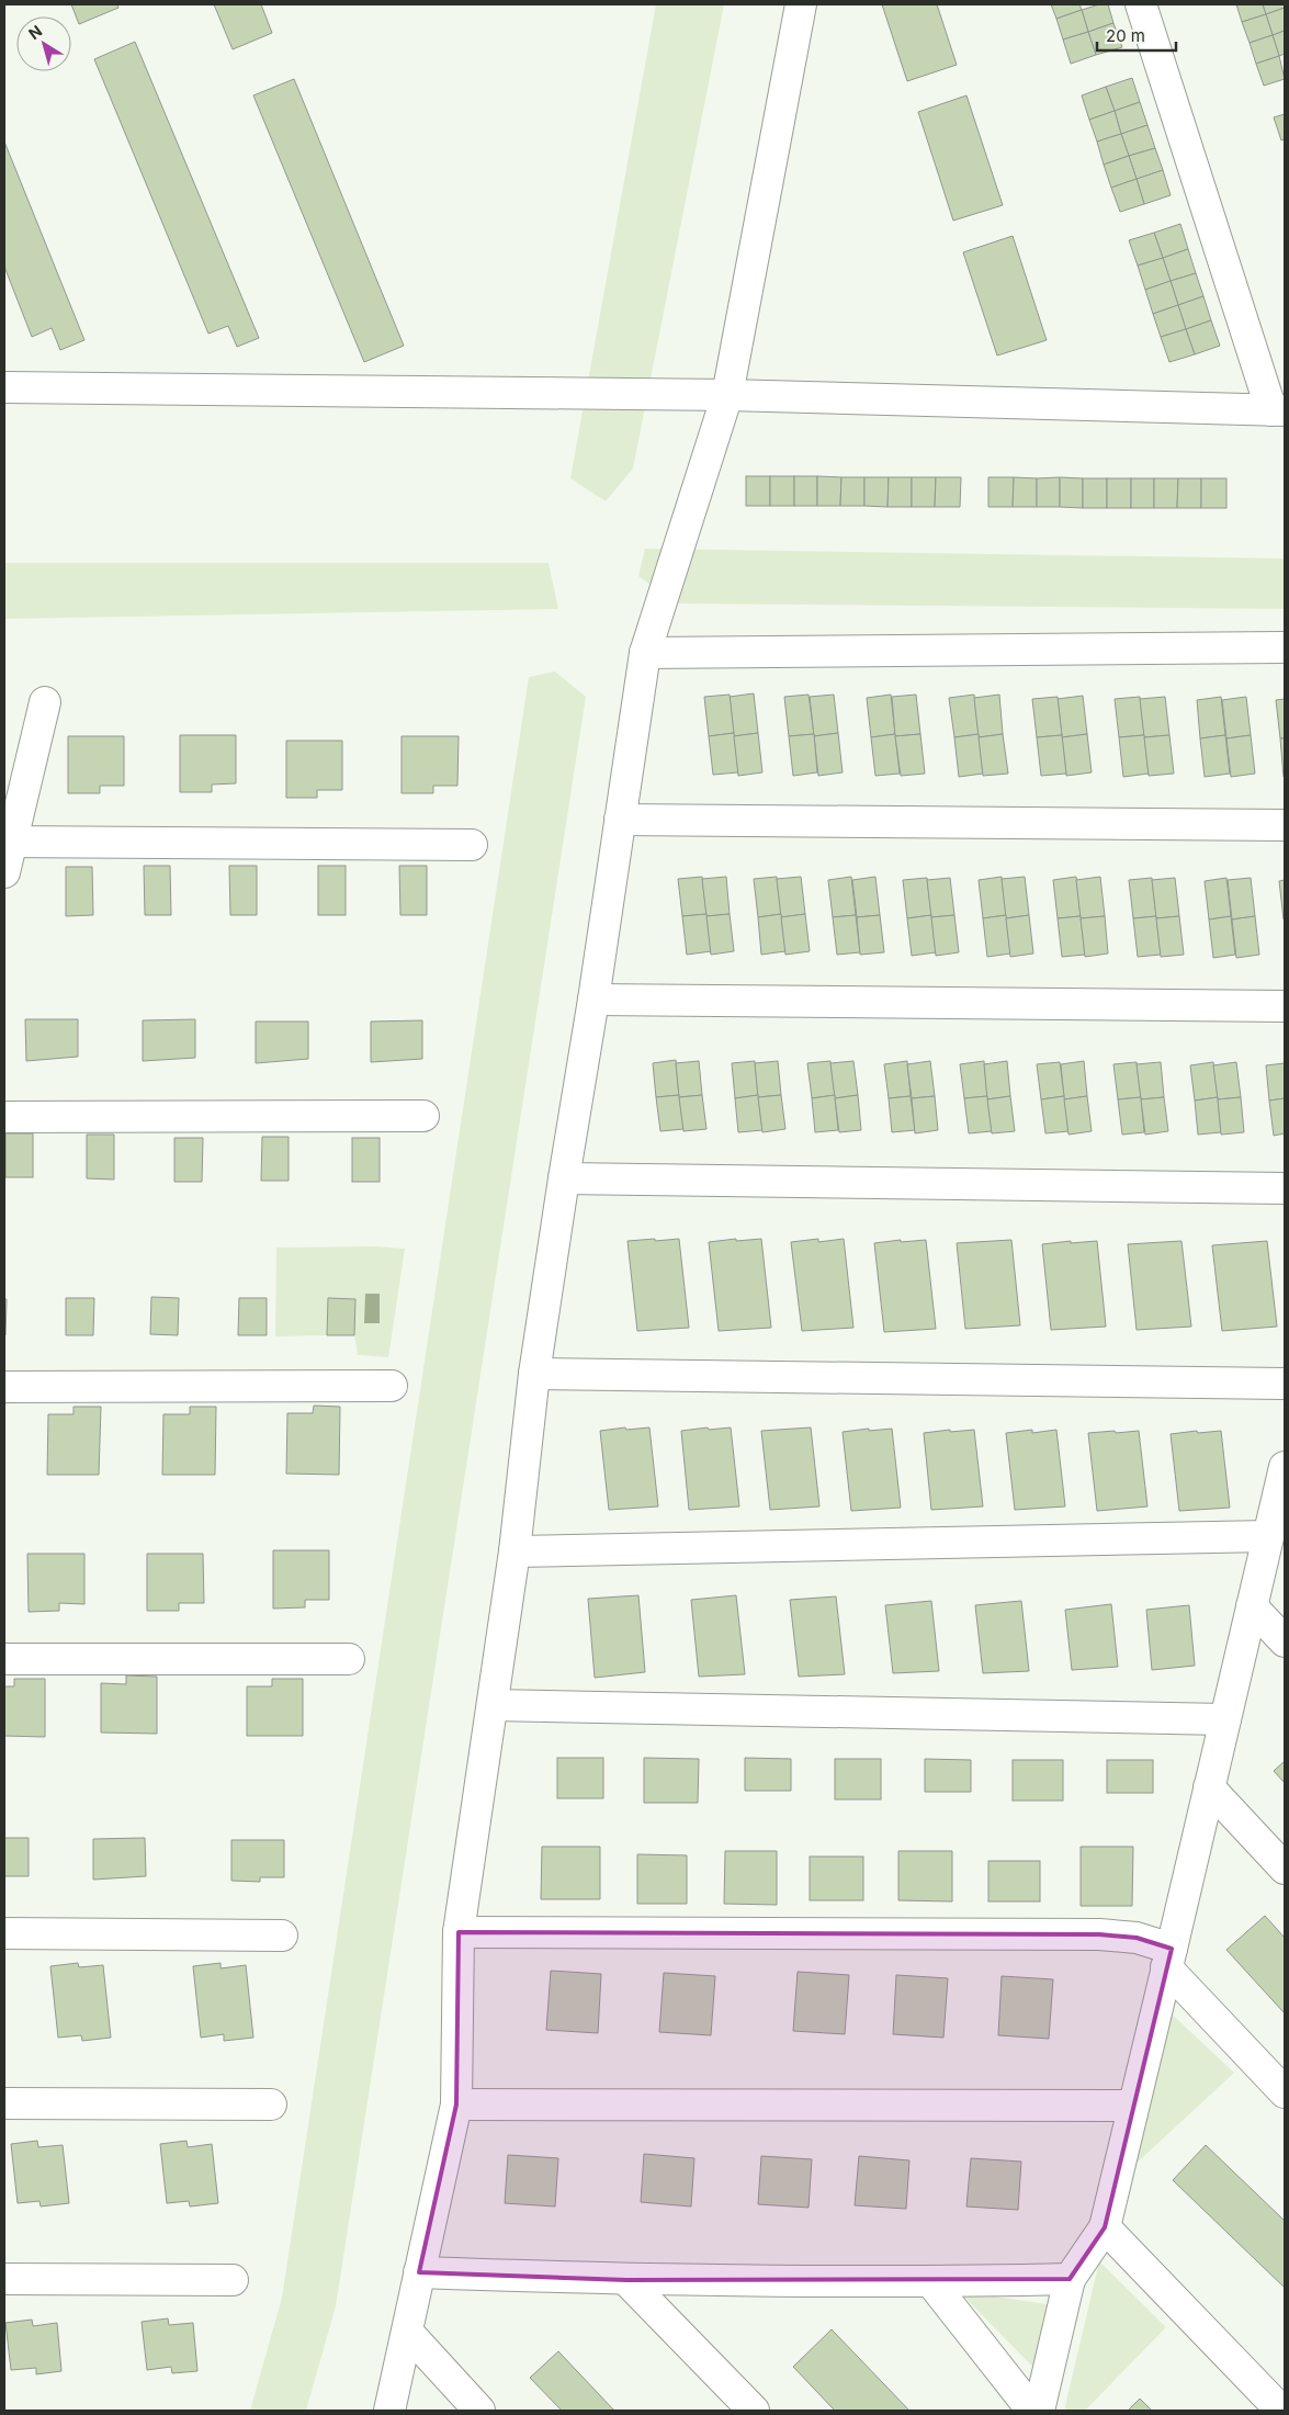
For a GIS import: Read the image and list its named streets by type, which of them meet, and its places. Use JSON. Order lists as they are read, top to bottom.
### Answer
{
  "scale_bar": "20 m",
  "north": "top left"
}
